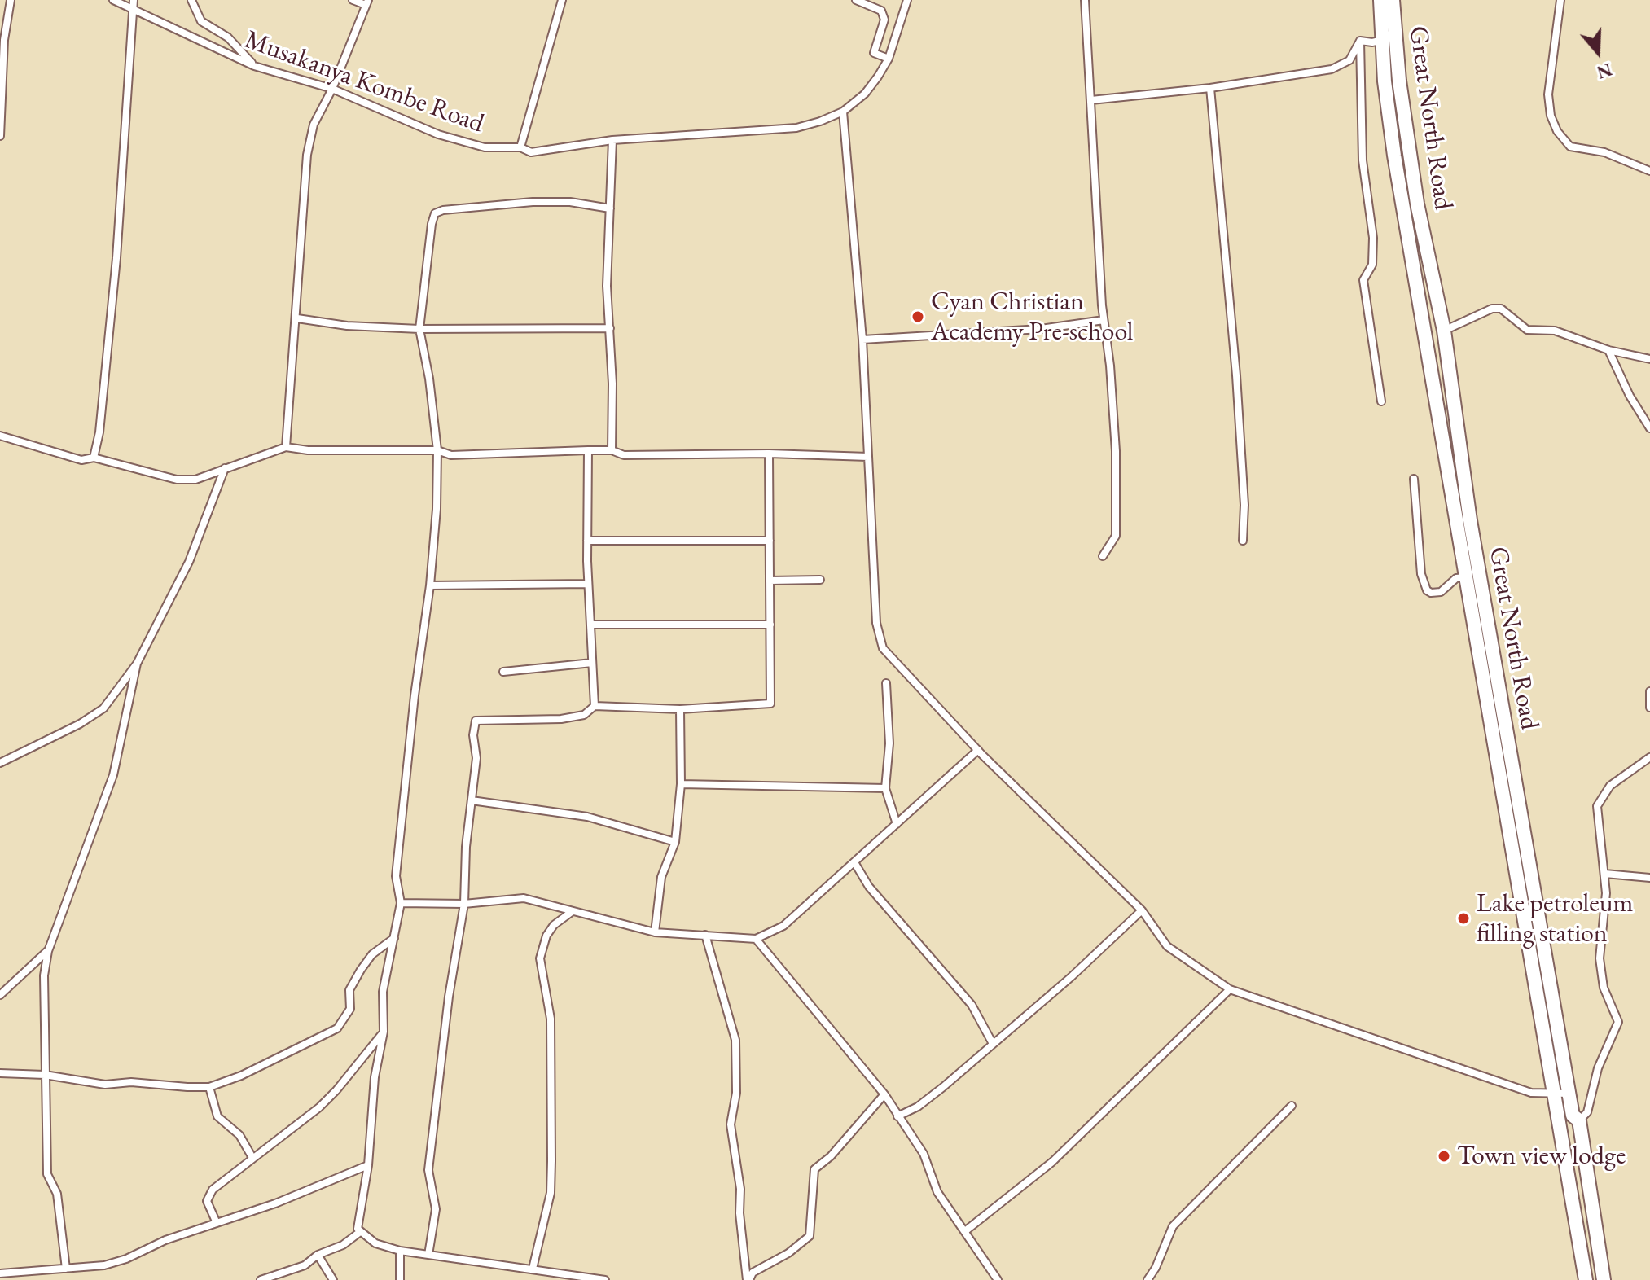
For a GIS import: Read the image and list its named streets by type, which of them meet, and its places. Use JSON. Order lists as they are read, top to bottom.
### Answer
{
  "streets": {
    "highway": ["Great North Road"],
    "street": ["Musakanya Kombe Road"]
  },
  "places": ["Cyan Christian Academy Pre-school", "Lake petroleum filling station", "Town view lodge"],
  "north": "bottom"
}
